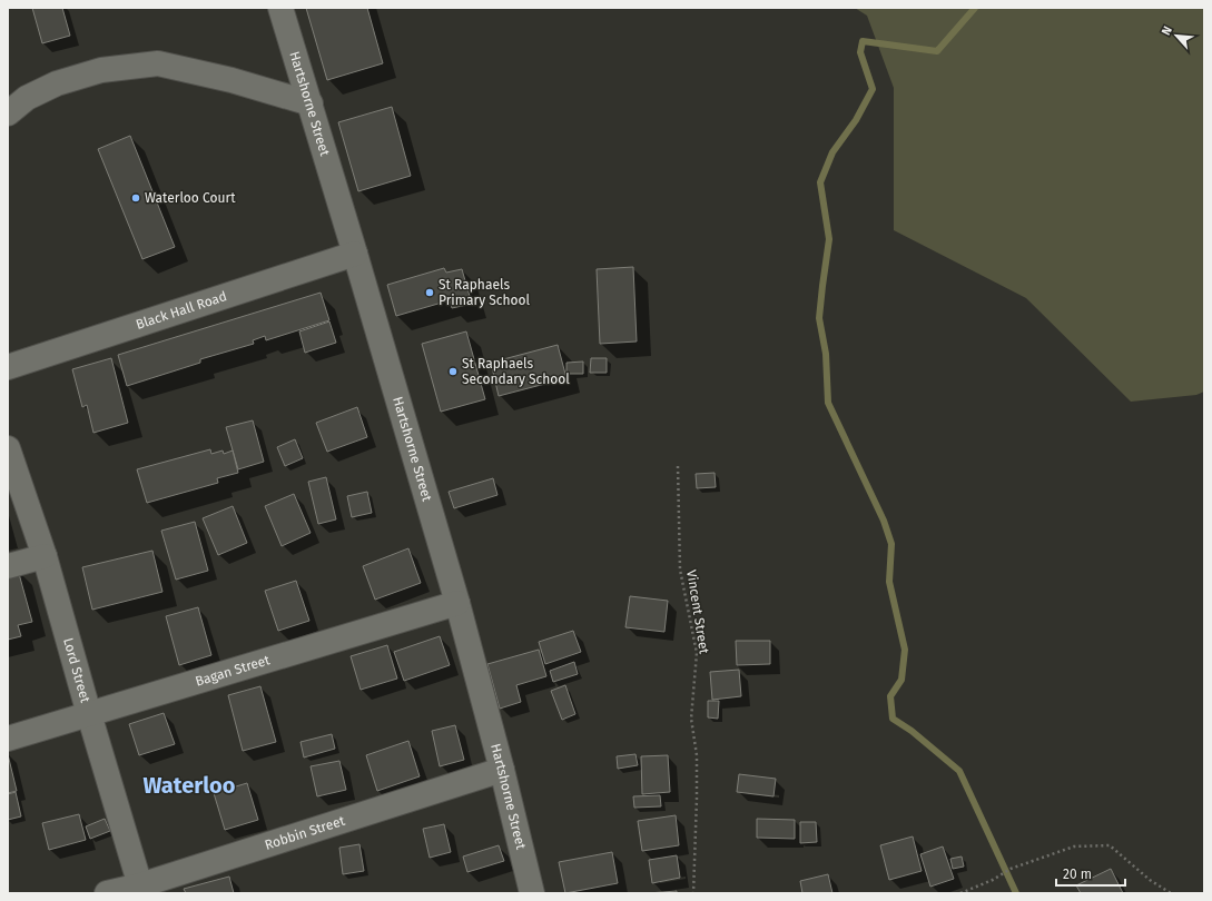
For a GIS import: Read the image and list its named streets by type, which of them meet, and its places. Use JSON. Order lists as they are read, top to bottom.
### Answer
{
  "streets": {
    "street": [
      "Hartshorne Street",
      "Black Hall Road",
      "Lord Street",
      "Bagan Street",
      "Robbin Street"
    ],
    "path": ["Vincent Street"]
  },
  "crossings": [
    ["Hartshorne Street", "Black Hall Road"],
    ["Hartshorne Street", "Bagan Street"],
    ["Hartshorne Street", "Robbin Street"],
    ["Lord Street", "Bagan Street"],
    ["Lord Street", "Robbin Street"]
  ],
  "districts": ["Waterloo"],
  "places": ["Waterloo Court", "St Raphaels Primary School", "St Raphaels Secondary School"],
  "scale_bar": "20 m",
  "north": "top left"
}
